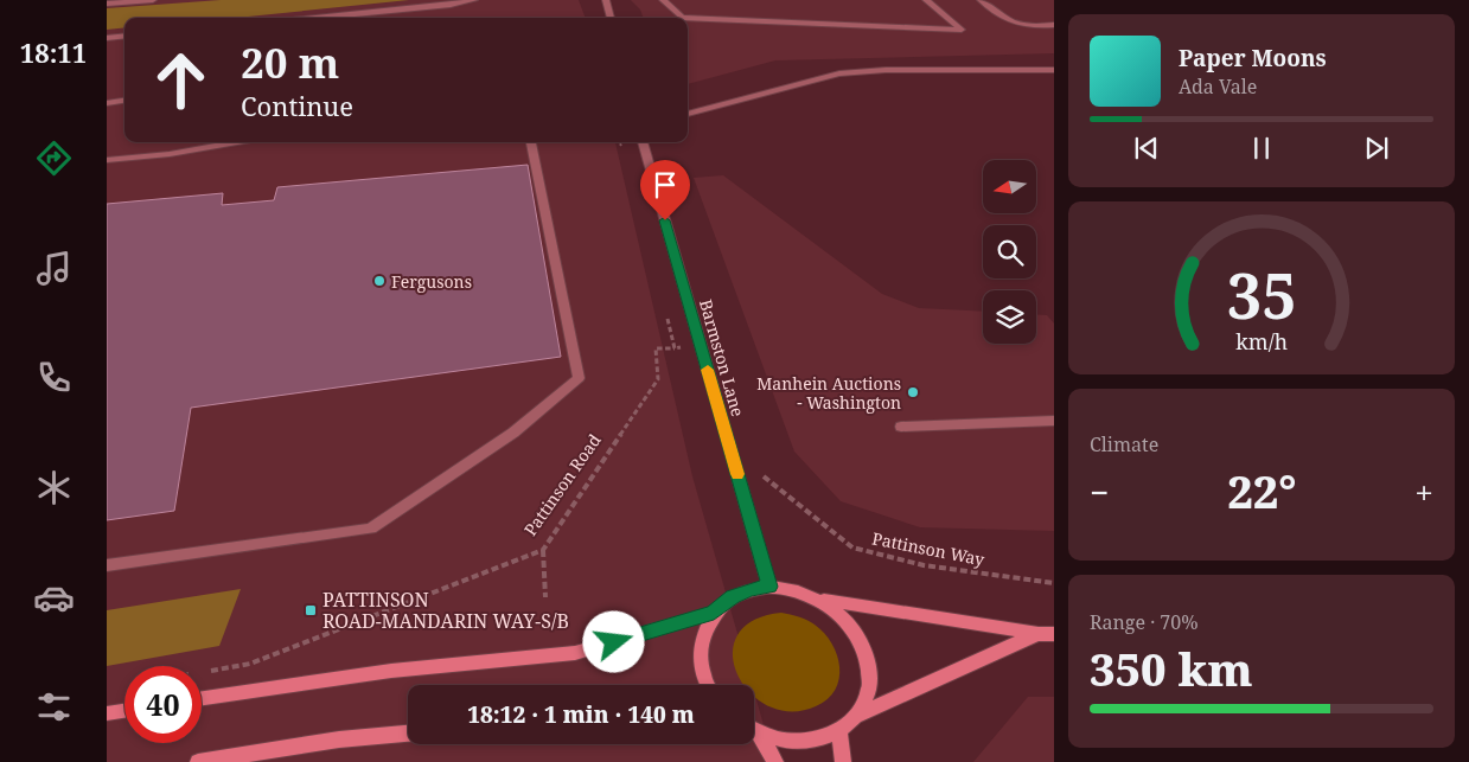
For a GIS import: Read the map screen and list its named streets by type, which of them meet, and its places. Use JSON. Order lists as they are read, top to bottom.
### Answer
{
  "streets": {
    "street": ["Barmston Lane"],
    "path": ["Pattinson Road", "Pattinson Way"]
  },
  "places": {
    "other": ["Fergusons", "Manhein Auctions - Washington"],
    "transit": ["PATTINSON ROAD-MANDARIN WAY-S/B"]
  },
  "north": "left",
  "page": {
    "tabs": "18:11",
    "turn": ["20 m", "Continue"],
    "song": ["Paper Moons", "Ada Vale"],
    "tile": [
      "Climate",
      ["Range · 70%", "350 km"]
    ],
    "heat": ["−", "22°", "+"],
    "limit": "40",
    "trip": "18:12 · 1 min · 140 m",
    "gauge": ["35", "km/h"]
  }
}
